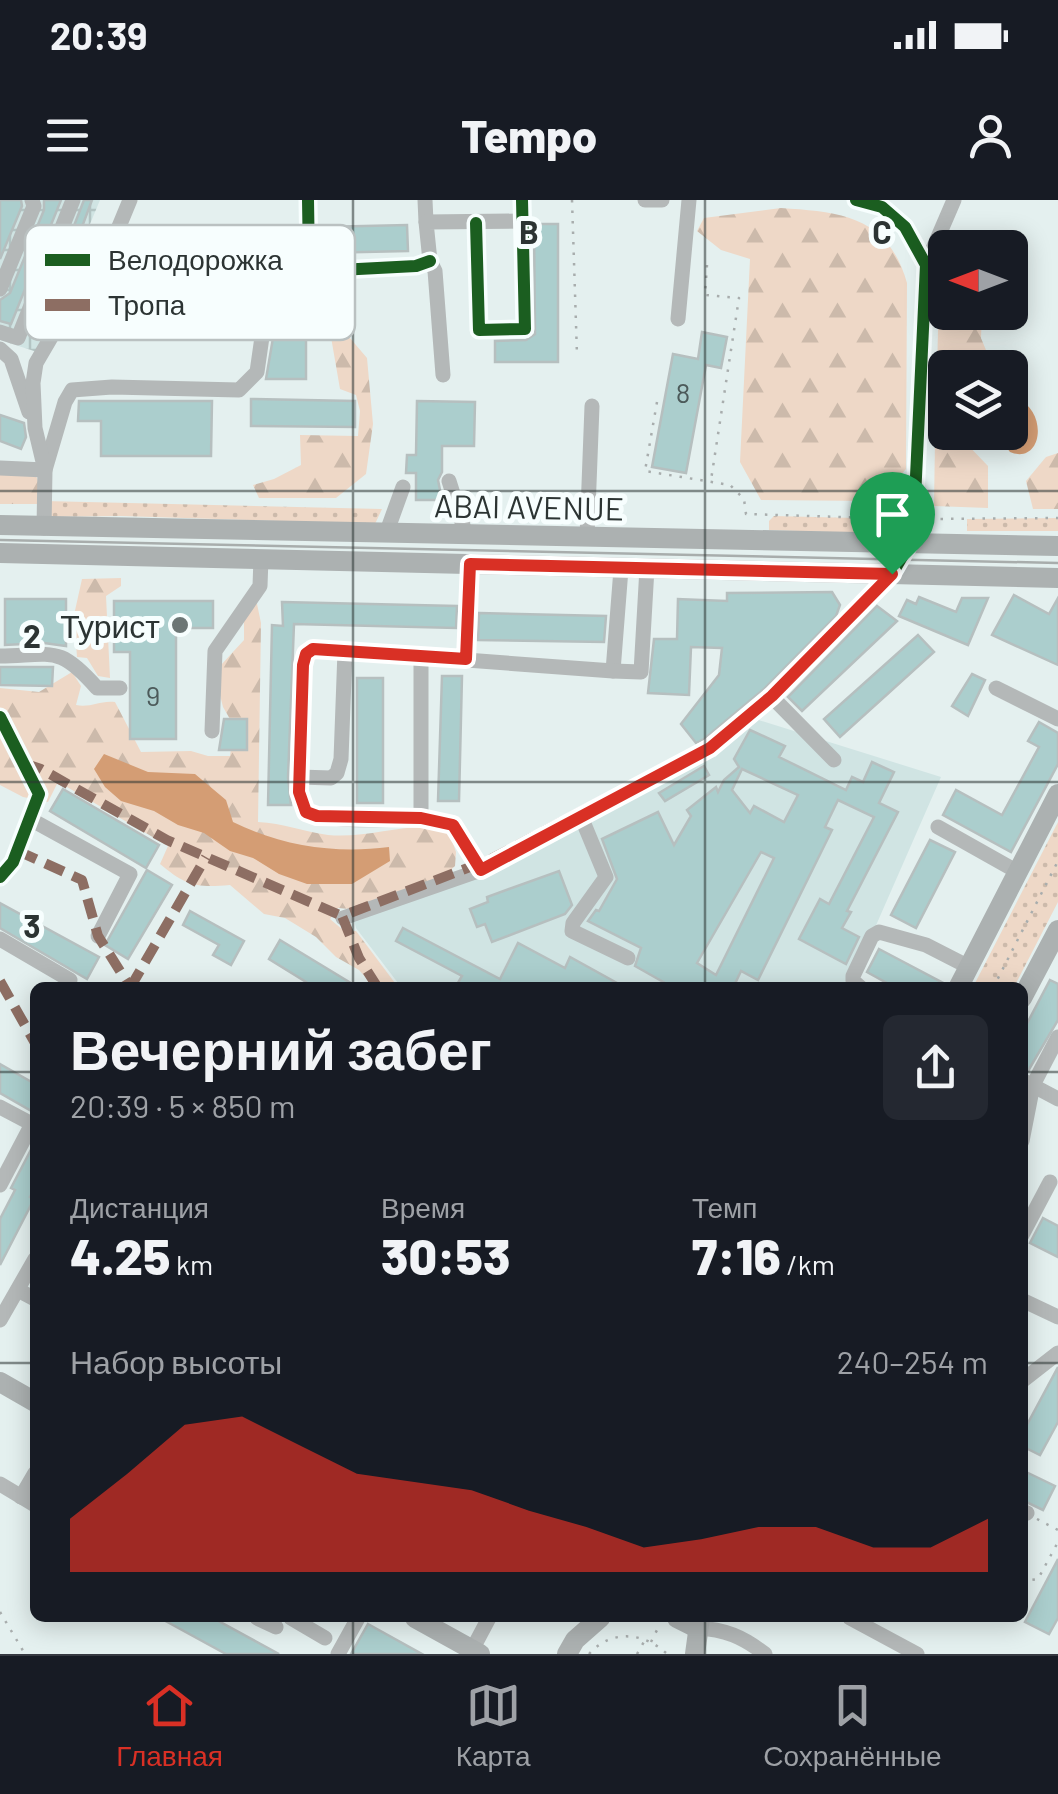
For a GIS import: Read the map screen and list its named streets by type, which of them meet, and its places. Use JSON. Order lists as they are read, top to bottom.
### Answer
{
  "streets": {
    "main road": ["ABAI AVENUE"]
  },
  "places": ["Турист"],
  "house_numbers": ["8", "9"],
  "legend": ["Велодорожка", "Тропа"],
  "north": "left",
  "page": {
    "status": "20:39",
    "header": "Tempo",
    "heading": ["Вечерний забег", "20:39 · 5 × 850 m"],
    "stats": [
      ["Дистанция", "4.25 km"],
      ["Время", "30:53"],
      ["Темп", "7:16 /km"]
    ],
    "chart": ["Набор высоты", "240–254 m"],
    "tabs": ["Главная", "Карта", "Сохранённые"]
  },
  "grid": {
    "columns": ["B", "C"],
    "rows": ["2", "3"]
  }
}
